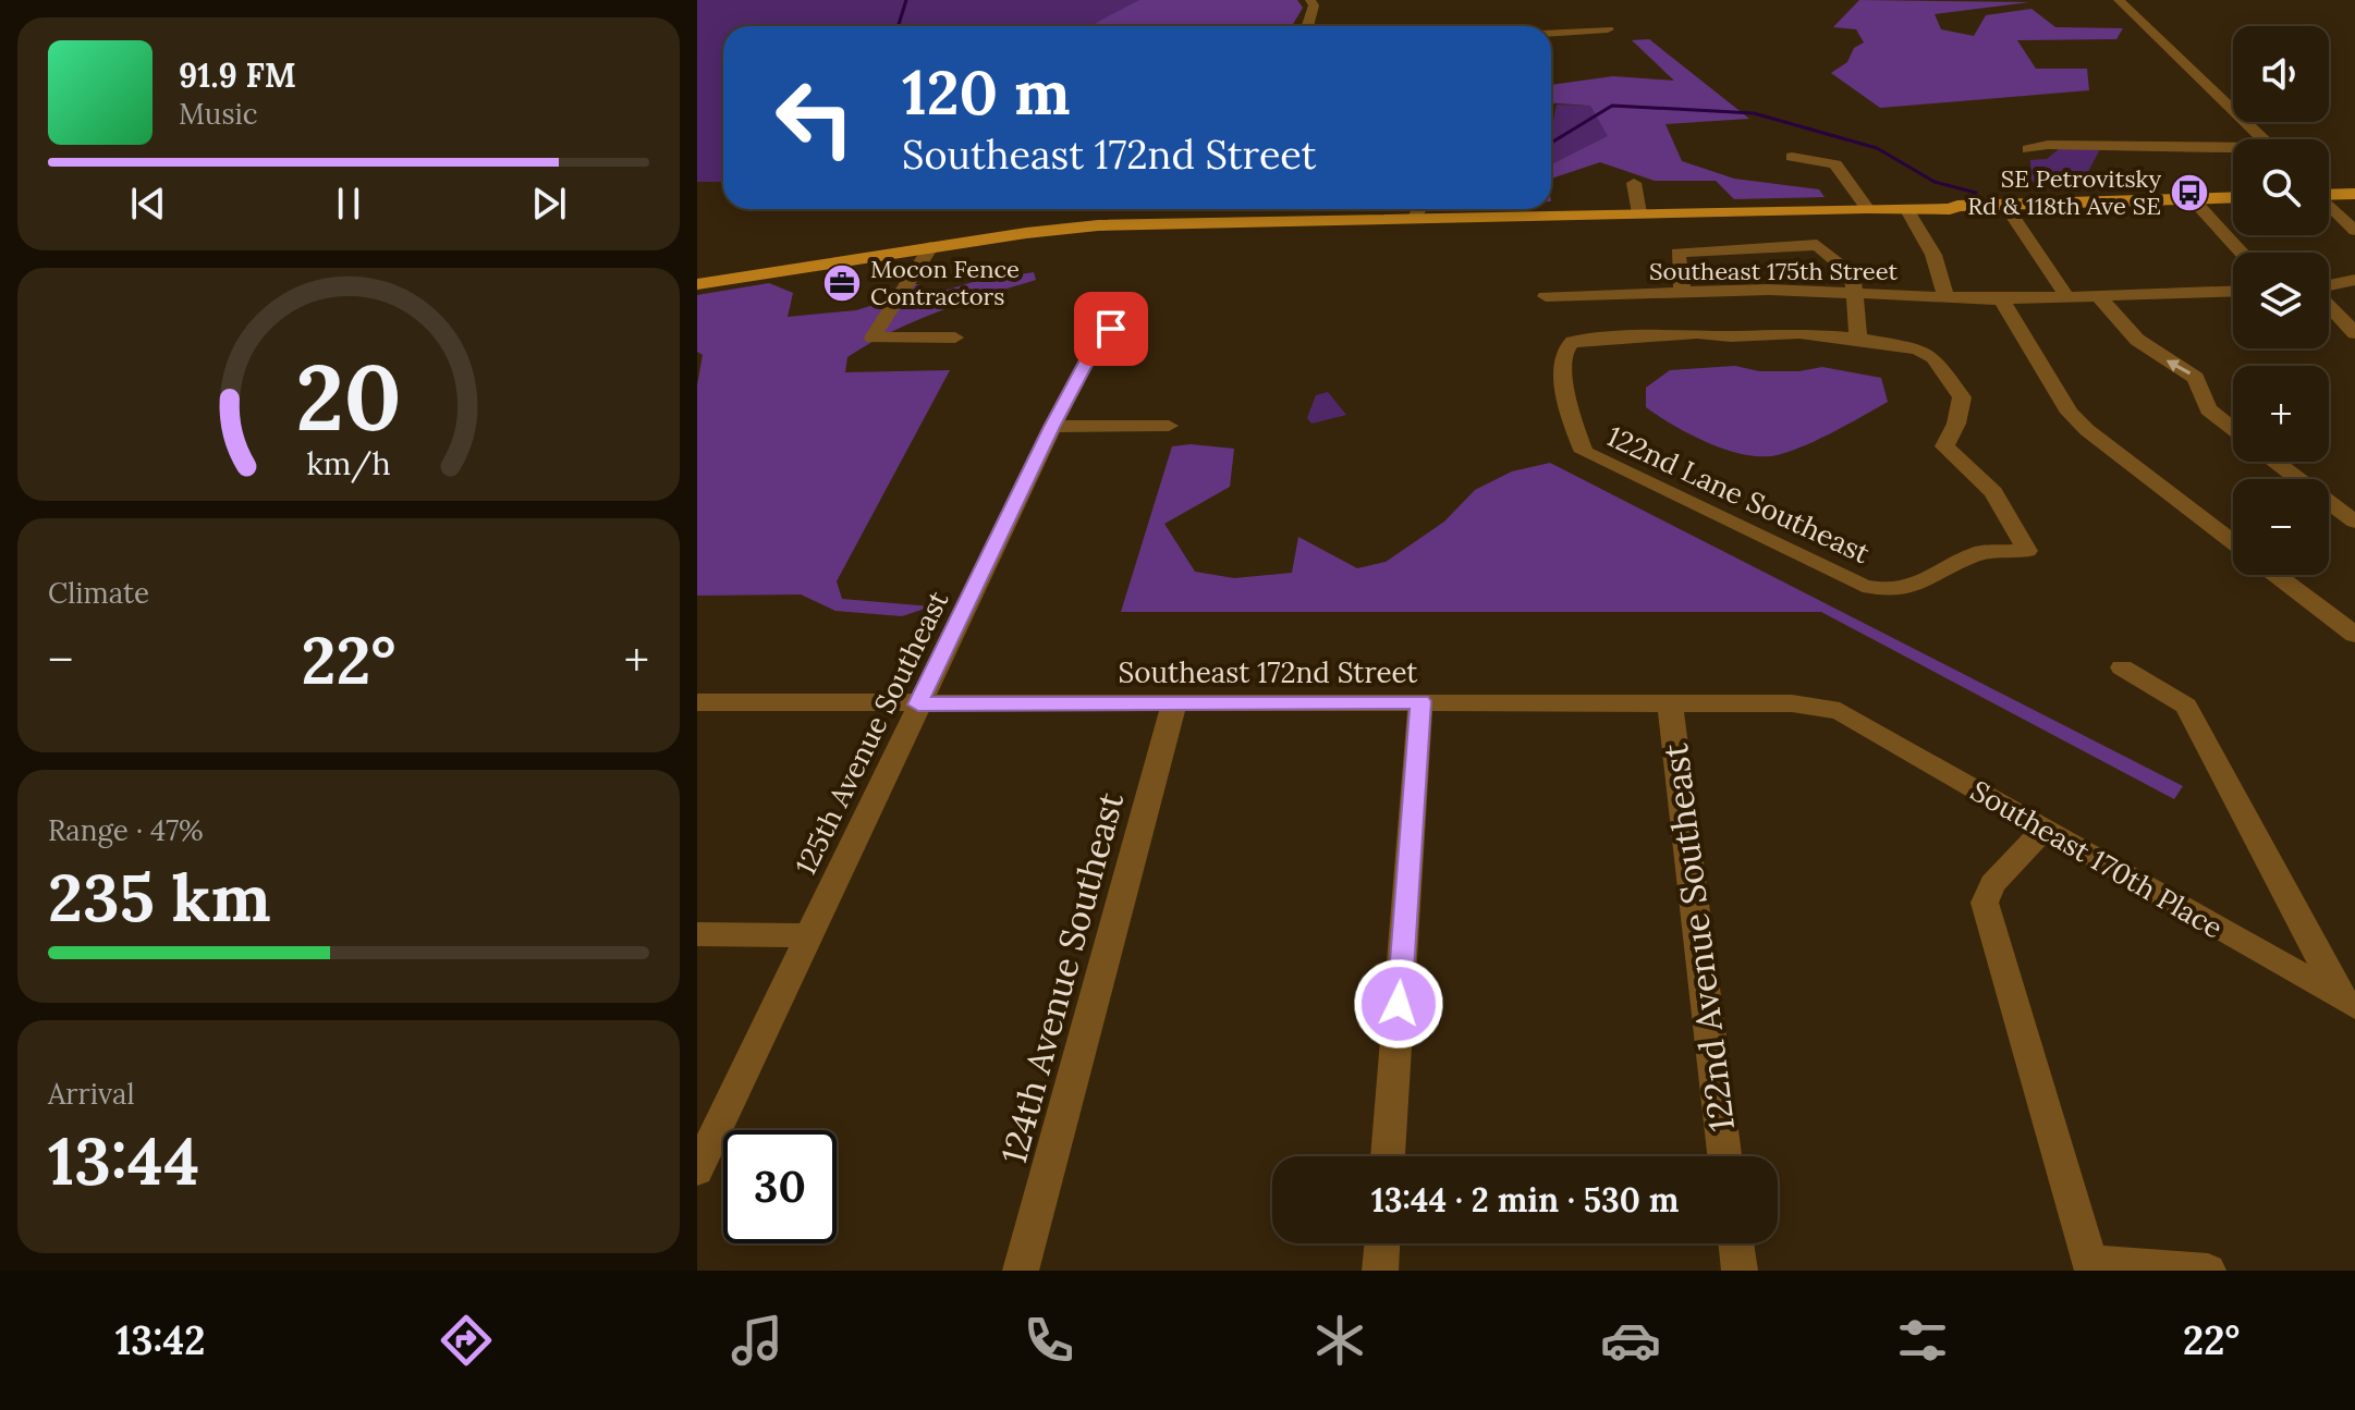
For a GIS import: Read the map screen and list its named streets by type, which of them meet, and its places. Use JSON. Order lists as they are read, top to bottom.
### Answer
{
  "streets": {
    "street": [
      "Southeast 175th Street",
      "122nd Lane Southeast",
      "Southeast 172nd Street",
      "125th Avenue Southeast",
      "Southeast 170th Place",
      "122nd Avenue Southeast",
      "124th Avenue Southeast"
    ]
  },
  "crossings": [
    ["Southeast 175th Street", "122nd Lane Southeast"],
    ["Southeast 172nd Street", "125th Avenue Southeast"],
    ["Southeast 172nd Street", "Southeast 170th Place"],
    ["Southeast 172nd Street", "122nd Avenue Southeast"],
    ["Southeast 172nd Street", "124th Avenue Southeast"]
  ],
  "places": {
    "bus stop": ["SE Petrovitsky Rd & 118th Ave SE"],
    "office": ["Mocon Fence Contractors"]
  },
  "page": {
    "map_buttons": ["+", "−"],
    "turn": ["120 m", "Southeast 172nd Street"],
    "song": ["91.9 FM", "Music"],
    "tile": [
      "Climate",
      ["Range · 47%", "235 km"],
      ["Arrival", "13:44"]
    ],
    "heat": ["−", "22°", "+"],
    "limit": "30",
    "trip": "13:44 · 2 min · 530 m",
    "tabs": ["13:42", "22°"],
    "gauge": ["20", "km/h"]
  }
}
